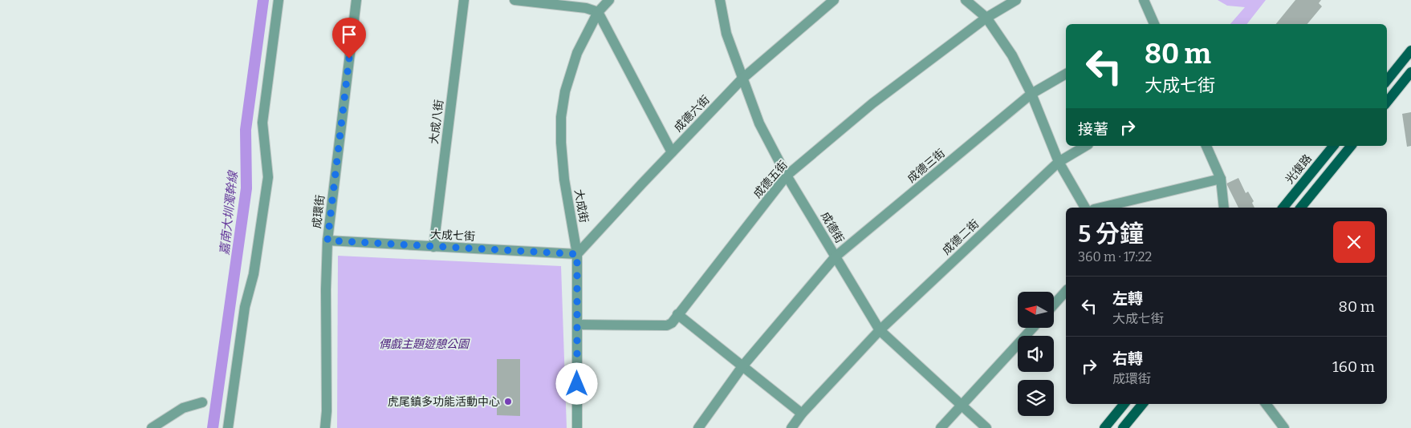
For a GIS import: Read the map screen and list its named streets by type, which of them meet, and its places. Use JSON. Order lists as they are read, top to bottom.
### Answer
{
  "streets": {
    "main road": ["光復路"],
    "street": [
      "成德六街",
      "大成八街",
      "成德三街",
      "成德五街",
      "大成街",
      "成環街",
      "成德街",
      "大成七街",
      "成德二街"
    ]
  },
  "crossings": [
    ["成德六街", "大成街"],
    ["成德六街", "成德街"],
    ["成德六街", "大成七街"],
    ["大成八街", "大成七街"],
    ["成德三街", "成德街"],
    ["成德五街", "大成街"],
    ["成德五街", "成德街"],
    ["大成街", "大成七街"],
    ["成環街", "大成七街"],
    ["成德街", "成德二街"]
  ],
  "water": ["嘉南大圳濁幹線"],
  "parks": ["偶戲主題遊憩公園"],
  "places": ["虎尾鎮多功能活動中心"],
  "north": "left",
  "page": {
    "turn": ["80 m", "大成七街"],
    "then": "接著",
    "heading": ["5 分鐘", "360 m · 17:22"],
    "list": [
      {
        "name": "左轉",
        "note": "大成七街",
        "value": "80 m"
      },
      {
        "name": "右轉",
        "note": "成環街",
        "value": "160 m"
      }
    ]
  }
}
